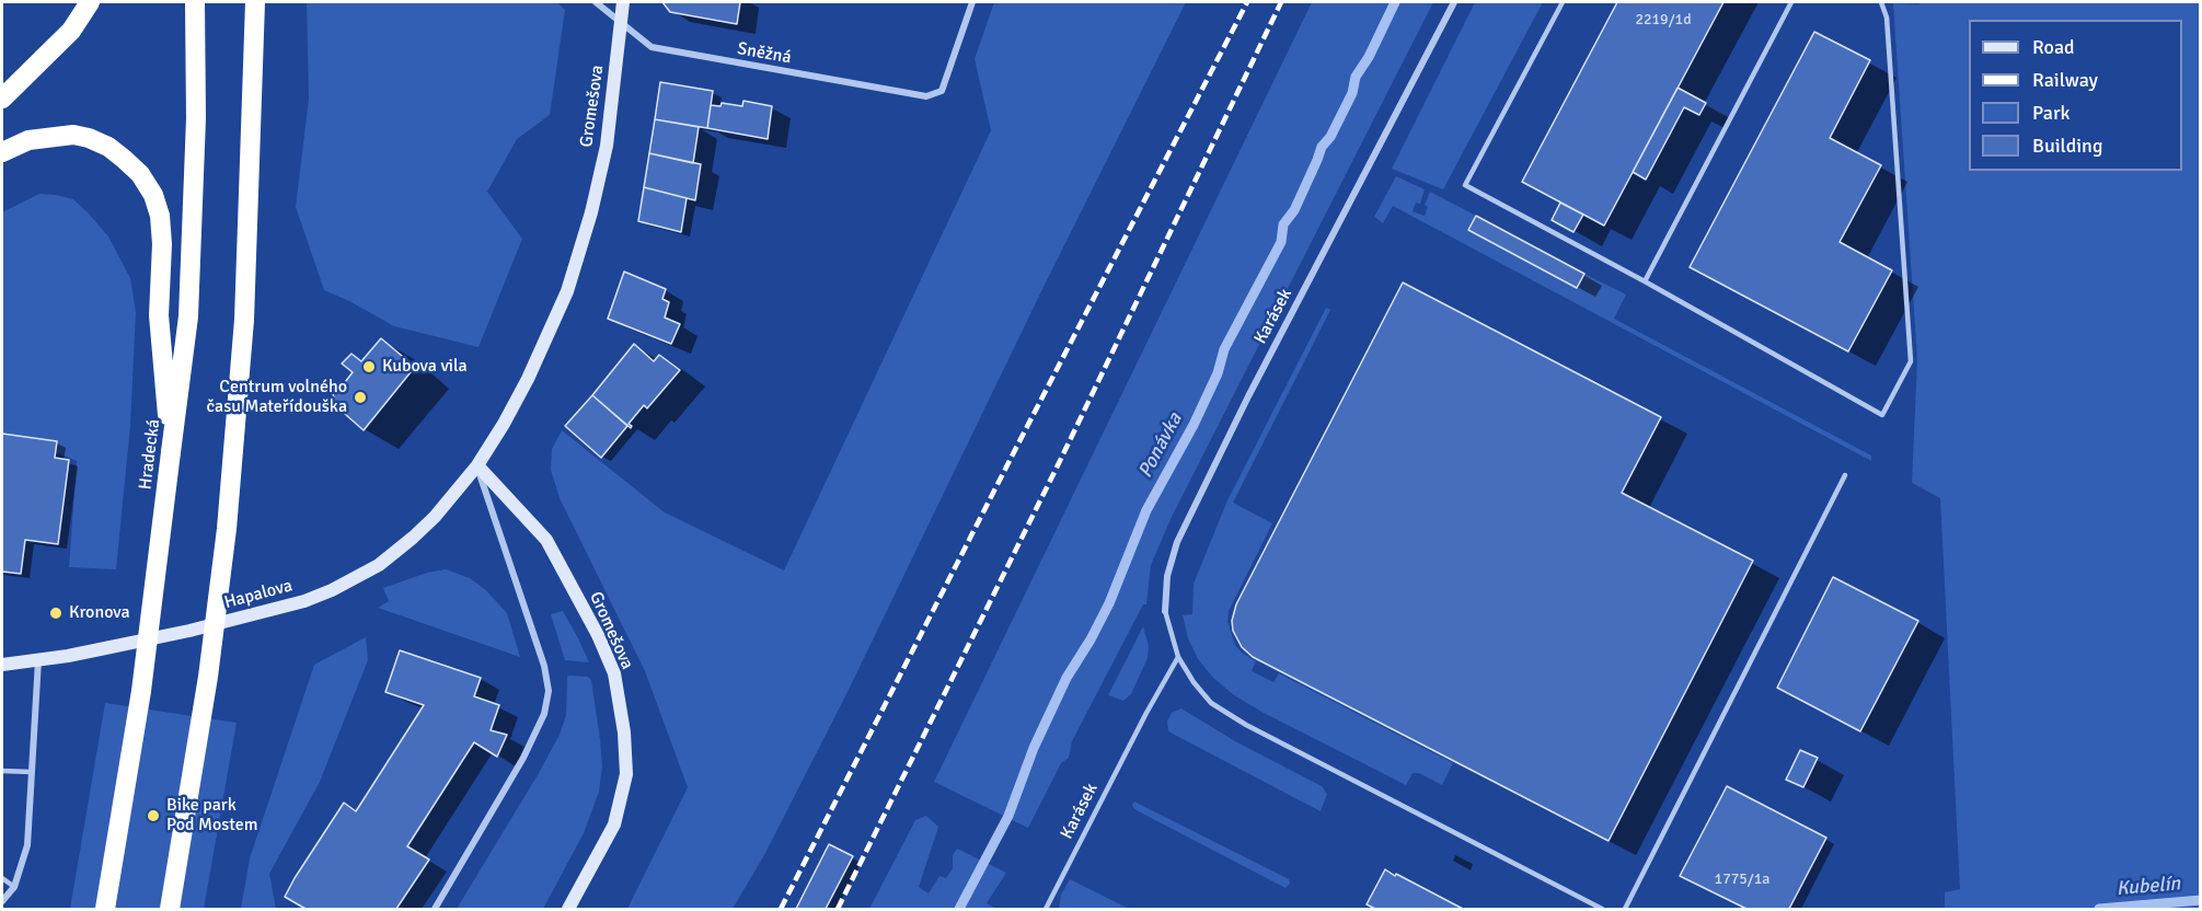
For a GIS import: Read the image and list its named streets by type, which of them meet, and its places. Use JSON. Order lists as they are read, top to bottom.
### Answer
{
  "streets": {
    "highway": ["Hradecká"],
    "street": [
      "Sněžná",
      "Gromešova",
      "Karásek",
      "Hapalova"
    ]
  },
  "crossings": [
    ["Sněžná", "Gromešova"],
    ["Gromešova", "Hapalova"]
  ],
  "water": ["Ponávka", "Kubelín"],
  "places": [
    "Kubova vila",
    "Centrum volného času Mateřídouška",
    "Kronova",
    "Bike park Pod Mostem"
  ],
  "house_numbers": ["2219/1d", "1775/1a"],
  "legend": [
    "Road",
    "Railway",
    "Park",
    "Building"
  ]
}
